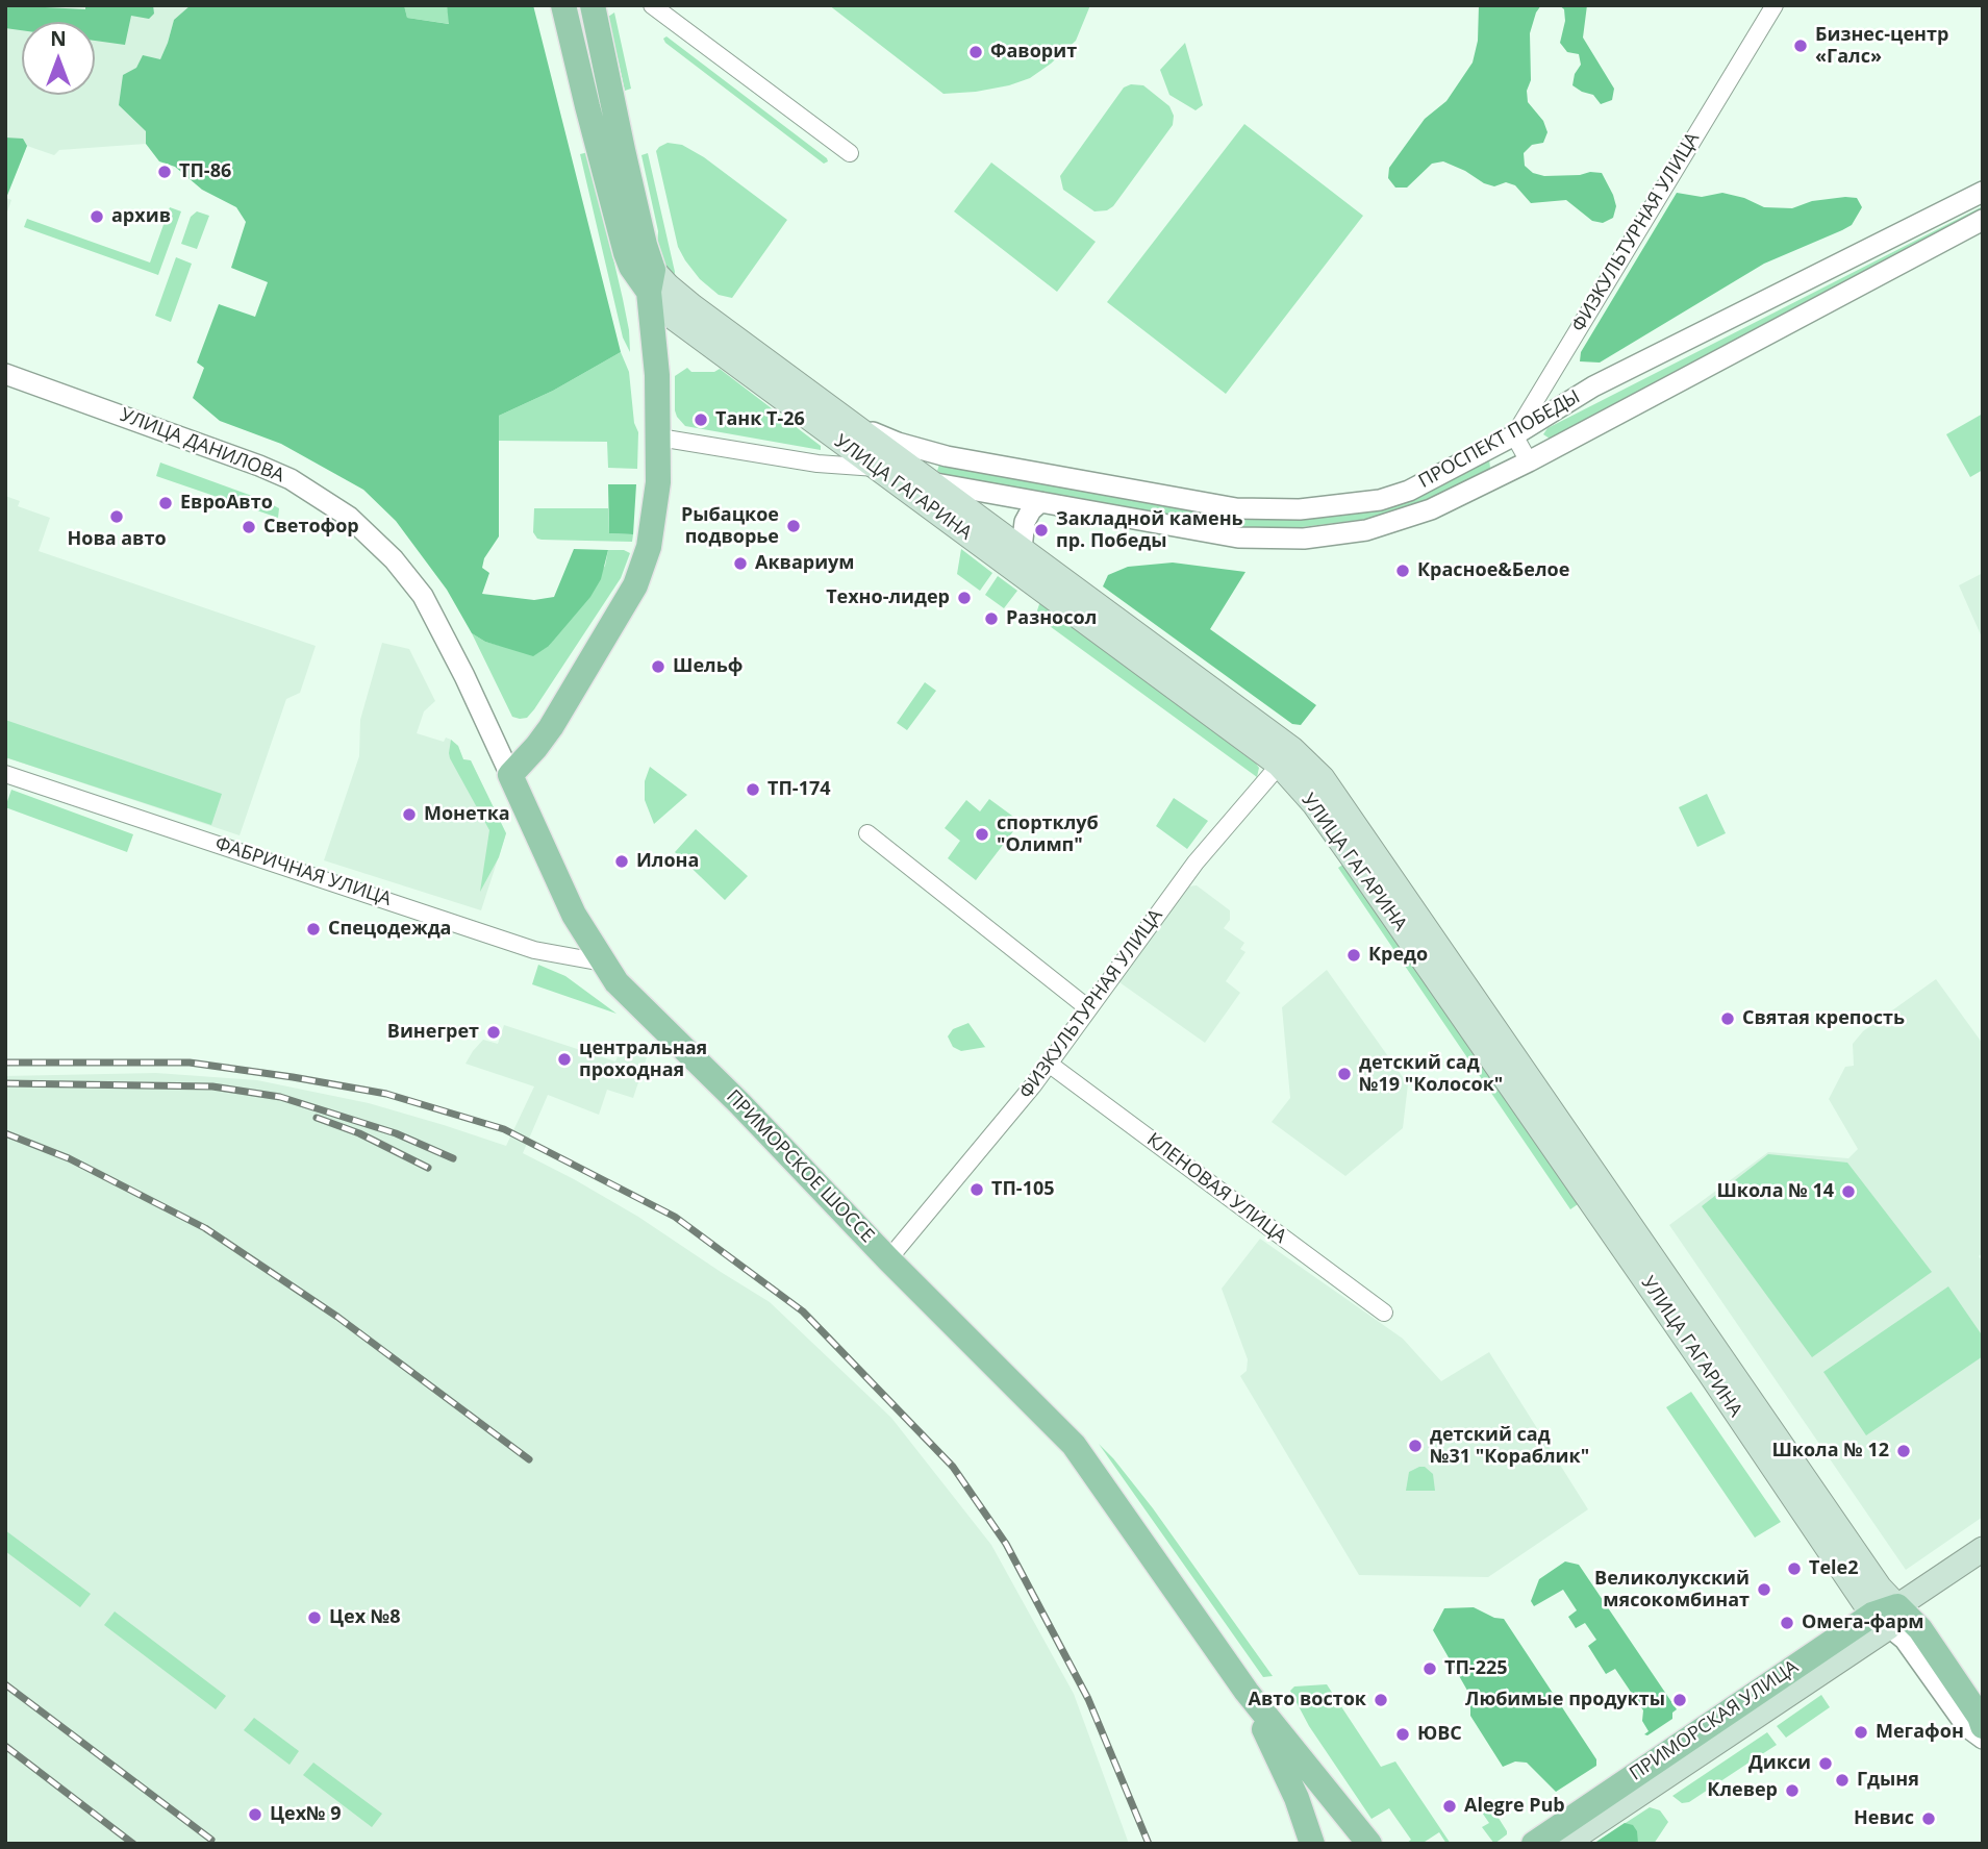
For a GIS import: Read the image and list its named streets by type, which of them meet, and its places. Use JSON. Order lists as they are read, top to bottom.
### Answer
{
  "streets": {
    "main road": ["УЛИЦА ГАГАРИНА", "ПРИМОРСКОЕ ШОССЕ", "ПРИМОРСКАЯ УЛИЦА"],
    "street": [
      "ФИЗКУЛЬТУРНАЯ УЛИЦА",
      "ПРОСПЕКТ ПОБЕДЫ",
      "УЛИЦА ДАНИЛОВА",
      "ФАБРИЧНАЯ УЛИЦА",
      "КЛЕНОВАЯ УЛИЦА"
    ]
  },
  "crossings": [
    ["ФИЗКУЛЬТУРНАЯ УЛИЦА", "ПРОСПЕКТ ПОБЕДЫ"],
    ["ФИЗКУЛЬТУРНАЯ УЛИЦА", "УЛИЦА ГАГАРИНА"],
    ["ФИЗКУЛЬТУРНАЯ УЛИЦА", "ПРИМОРСКОЕ ШОССЕ"],
    ["ФИЗКУЛЬТУРНАЯ УЛИЦА", "КЛЕНОВАЯ УЛИЦА"],
    ["ПРОСПЕКТ ПОБЕДЫ", "УЛИЦА ГАГАРИНА"],
    ["УЛИЦА ДАНИЛОВА", "ПРИМОРСКОЕ ШОССЕ"],
    ["УЛИЦА ГАГАРИНА", "ПРИМОРСКАЯ УЛИЦА"],
    ["ФАБРИЧНАЯ УЛИЦА", "ПРИМОРСКОЕ ШОССЕ"]
  ],
  "places": [
    "Бизнес-центр «Галс»",
    "Фаворит",
    "ТП-86",
    "архив",
    "Танк Т-26",
    "ЕвроАвто",
    "Нова авто",
    "Рыбацкое подворье",
    "Светофор",
    "Закладной камень пр. Победы",
    "Аквариум",
    "Красное&Белое",
    "Техно-лидер",
    "Разносол",
    "Шельф",
    "ТП-174",
    "Монетка",
    "спортклуб \"Олимп\"",
    "Илона",
    "Спецодежда",
    "Кредо",
    "Святая крепость",
    "Винегрет",
    "центральная проходная",
    "детский сад №19 \"Колосок\"",
    "ТП-105",
    "Школа № 14",
    "детский сад №31 \"Кораблик\"",
    "Школа № 12",
    "Tele2",
    "Великолукский мясокомбинат",
    "Цех №8",
    "Омега-фарм",
    "ТП-225",
    "Авто восток",
    "Любимые продукты",
    "Мегафон",
    "ЮВС",
    "Дикси",
    "Гдыня",
    "Клевер",
    "Alegre Pub",
    "Цех№ 9",
    "Невис"
  ],
  "north": "top"
}
